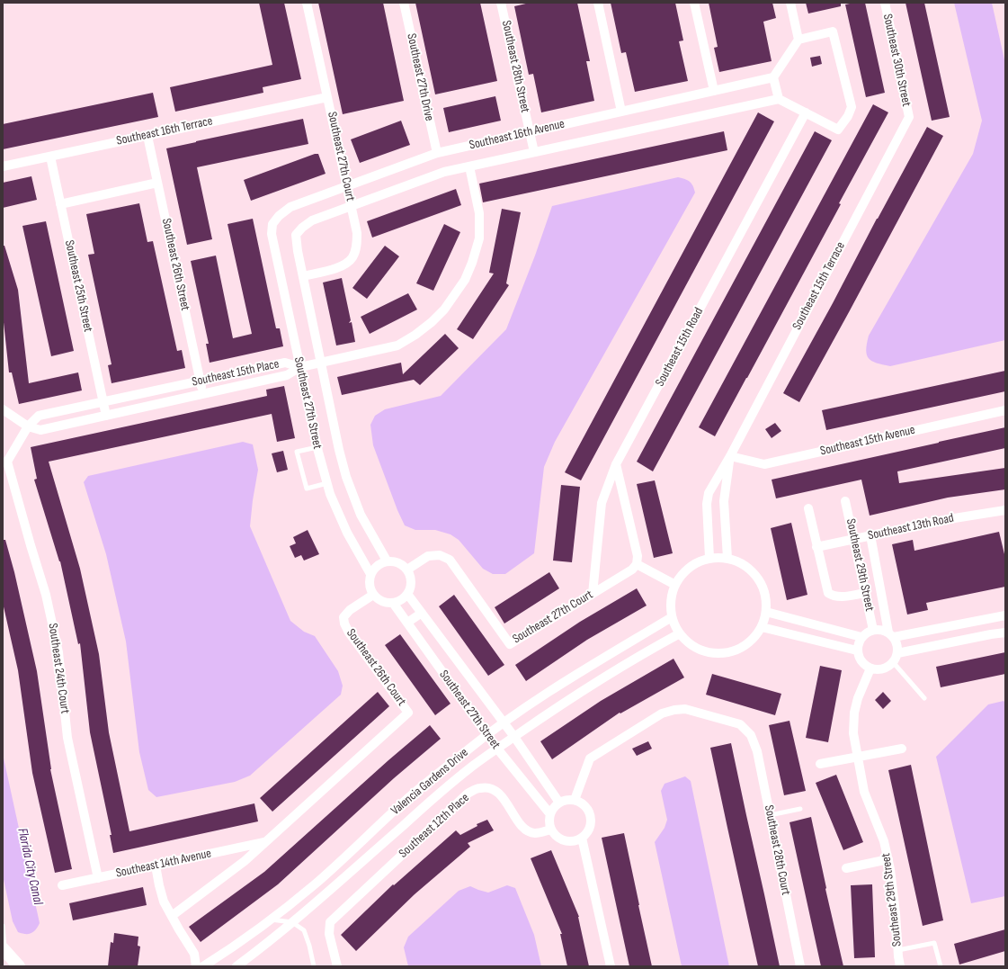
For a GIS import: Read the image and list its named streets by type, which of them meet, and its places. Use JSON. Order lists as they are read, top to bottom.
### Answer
{
  "streets": {
    "street": [
      "Southeast 30th Street",
      "Southeast 28th Street",
      "Southeast 27th Drive",
      "Southeast 16th Terrace",
      "Southeast 16th Avenue",
      "Southeast 27th Court",
      "Southeast 26th Street",
      "Southeast 25th Street",
      "Southeast 15th Terrace",
      "Southeast 15th Road",
      "Southeast 15th Place",
      "Southeast 27th Street",
      "Southeast 15th Avenue",
      "Southeast 13th Road",
      "Southeast 29th Street",
      "Southeast 26th Court",
      "Southeast 24th Court",
      "Valencia Gardens Drive",
      "Southeast 12th Place",
      "Southeast 28th Court",
      "Southeast 14th Avenue"
    ]
  },
  "crossings": [
    ["Southeast 30th Street", "Southeast 15th Terrace"],
    ["Southeast 28th Street", "Southeast 16th Avenue"],
    ["Southeast 27th Drive", "Southeast 16th Avenue"],
    ["Southeast 16th Terrace", "Southeast 27th Court"],
    ["Southeast 16th Terrace", "Southeast 26th Street"],
    ["Southeast 16th Terrace", "Southeast 25th Street"],
    ["Southeast 16th Avenue", "Southeast 27th Court"],
    ["Southeast 16th Avenue", "Southeast 27th Street"],
    ["Southeast 27th Court", "Southeast 15th Road"],
    ["Southeast 27th Court", "Southeast 27th Street"],
    ["Southeast 27th Court", "Southeast 26th Court"],
    ["Southeast 26th Street", "Southeast 15th Place"],
    ["Southeast 25th Street", "Southeast 15th Place"],
    ["Southeast 15th Terrace", "Southeast 15th Avenue"],
    ["Southeast 15th Terrace", "Valencia Gardens Drive"],
    ["Southeast 15th Place", "Southeast 27th Street"],
    ["Southeast 15th Place", "Southeast 24th Court"],
    ["Southeast 27th Street", "Southeast 26th Court"],
    ["Southeast 27th Street", "Valencia Gardens Drive"],
    ["Southeast 27th Street", "Southeast 12th Place"],
    ["Southeast 27th Street", "Southeast 28th Court"],
    ["Southeast 13th Road", "Southeast 29th Street"],
    ["Southeast 26th Court", "Southeast 14th Avenue"],
    ["Southeast 24th Court", "Southeast 14th Avenue"],
    ["Southeast 12th Place", "Southeast 28th Court"]
  ],
  "water": ["Florida City Canal"]
}
